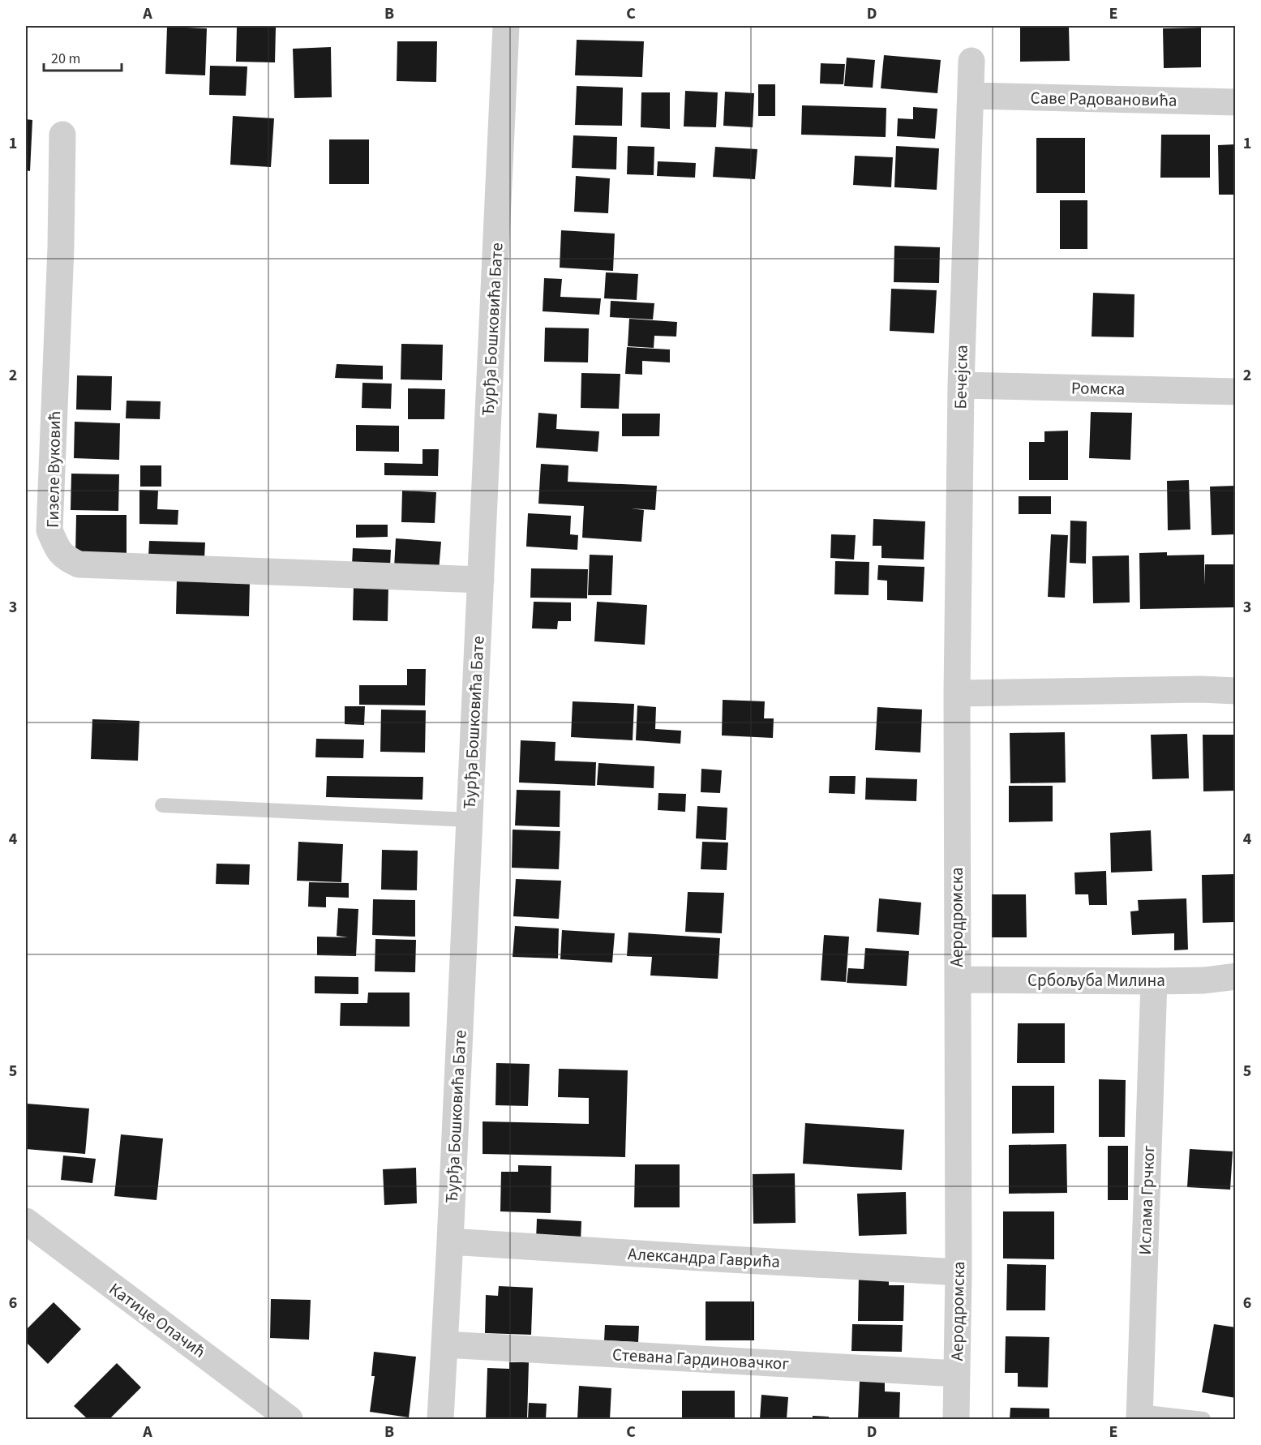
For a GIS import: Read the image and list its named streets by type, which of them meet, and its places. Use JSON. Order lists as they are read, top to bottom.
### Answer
{
  "streets": {
    "street": [
      "Саве Радовановића",
      "Ђурђа Бошковића Бате",
      "Бечејска",
      "Ромска",
      "Гизеле Вуковић",
      "Аеродромска",
      "Србољуба Милина",
      "Ислама Грчког",
      "Александра Гаврића",
      "Катице Опачић",
      "Стевана Гардиновачког"
    ]
  },
  "crossings": [
    ["Саве Радовановића", "Бечејска"],
    ["Ђурђа Бошковића Бате", "Гизеле Вуковић"],
    ["Ђурђа Бошковића Бате", "Александра Гаврића"],
    ["Ђурђа Бошковића Бате", "Стевана Гардиновачког"],
    ["Бечејска", "Ромска"],
    ["Бечејска", "Аеродромска"],
    ["Аеродромска", "Србољуба Милина"],
    ["Аеродромска", "Александра Гаврића"],
    ["Аеродромска", "Стевана Гардиновачког"],
    ["Србољуба Милина", "Ислама Грчког"]
  ],
  "scale_bar": "20 m",
  "grid": {
    "columns": [
      "A",
      "B",
      "C",
      "D",
      "E"
    ],
    "rows": [
      "1",
      "2",
      "3",
      "4",
      "5",
      "6"
    ]
  }
}
